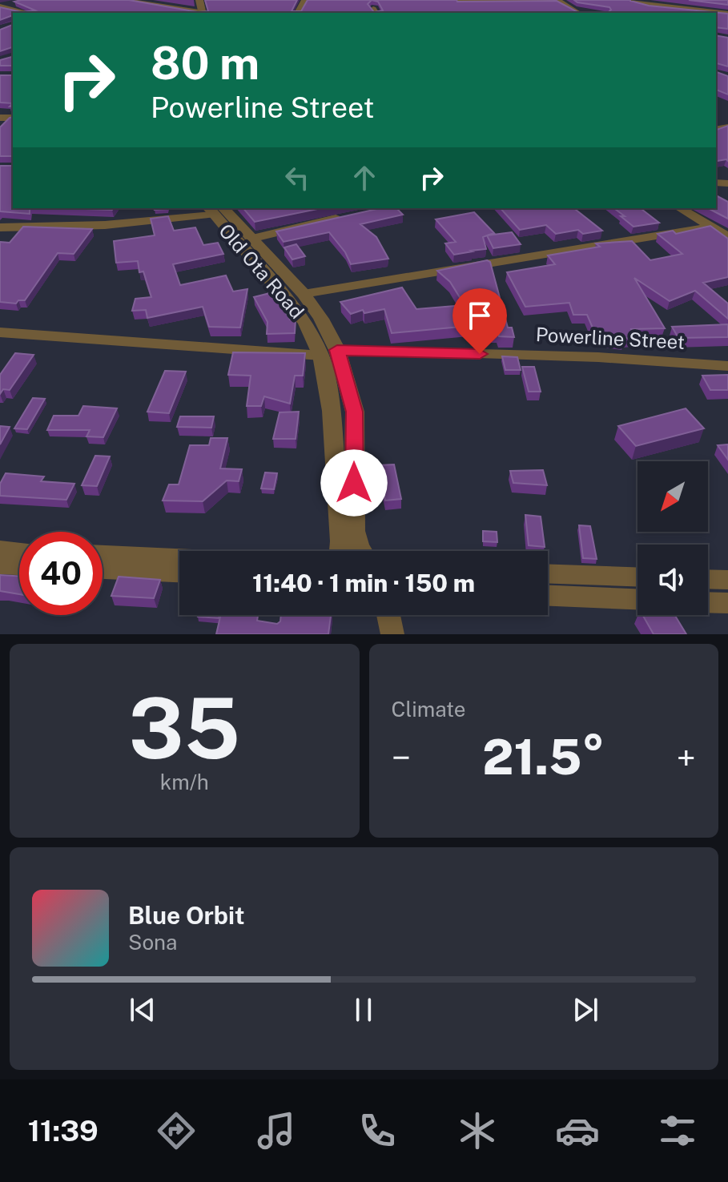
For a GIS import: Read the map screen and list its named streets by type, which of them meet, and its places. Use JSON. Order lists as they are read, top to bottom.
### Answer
{
  "streets": {
    "street": ["Old Ota Road", "Powerline Street"]
  },
  "crossings": [
    ["Old Ota Road", "Powerline Street"]
  ],
  "north": "bottom left",
  "page": {
    "turn": ["80 m", "Powerline Street"],
    "limit": "40",
    "trip": "11:40 · 1 min · 150 m",
    "tile": [
      ["35", "km/h"],
      "Climate"
    ],
    "heat": ["−", "21.5°", "+"],
    "song": ["Blue Orbit", "Sona"],
    "tabs": "11:39"
  }
}
